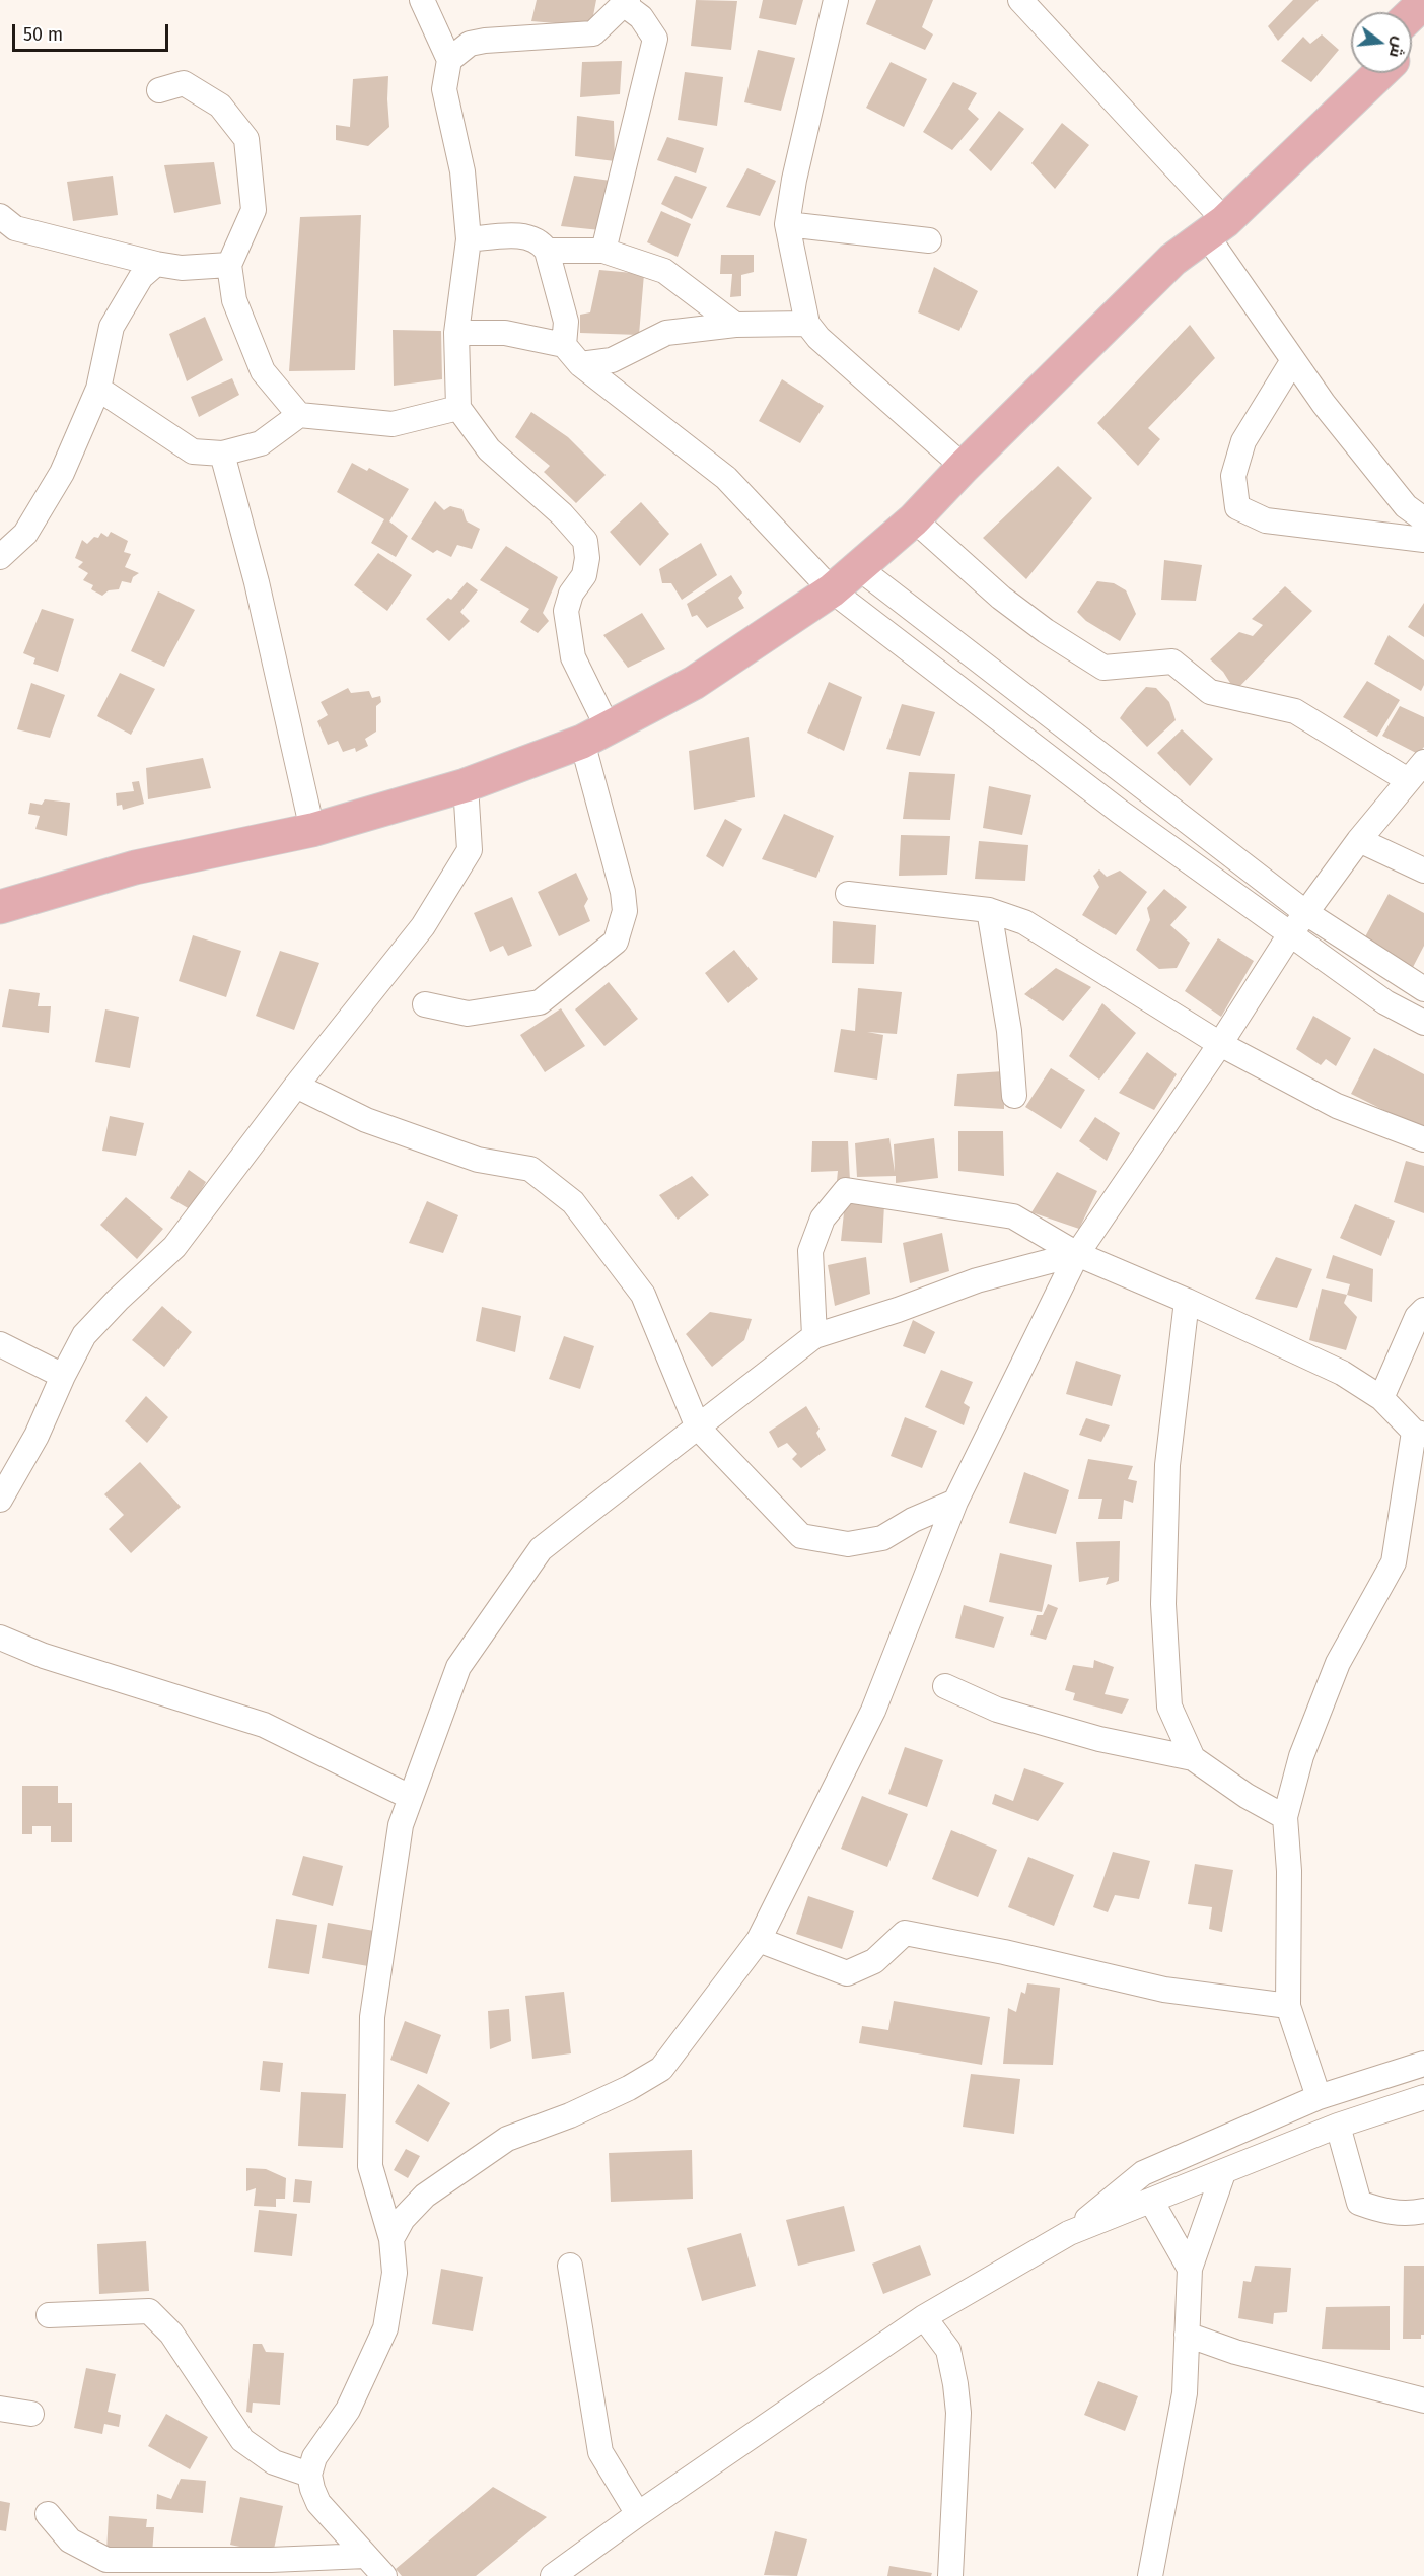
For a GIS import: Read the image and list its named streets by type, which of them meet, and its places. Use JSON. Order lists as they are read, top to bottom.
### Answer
{
  "scale_bar": "50 m",
  "north": "right"
}
